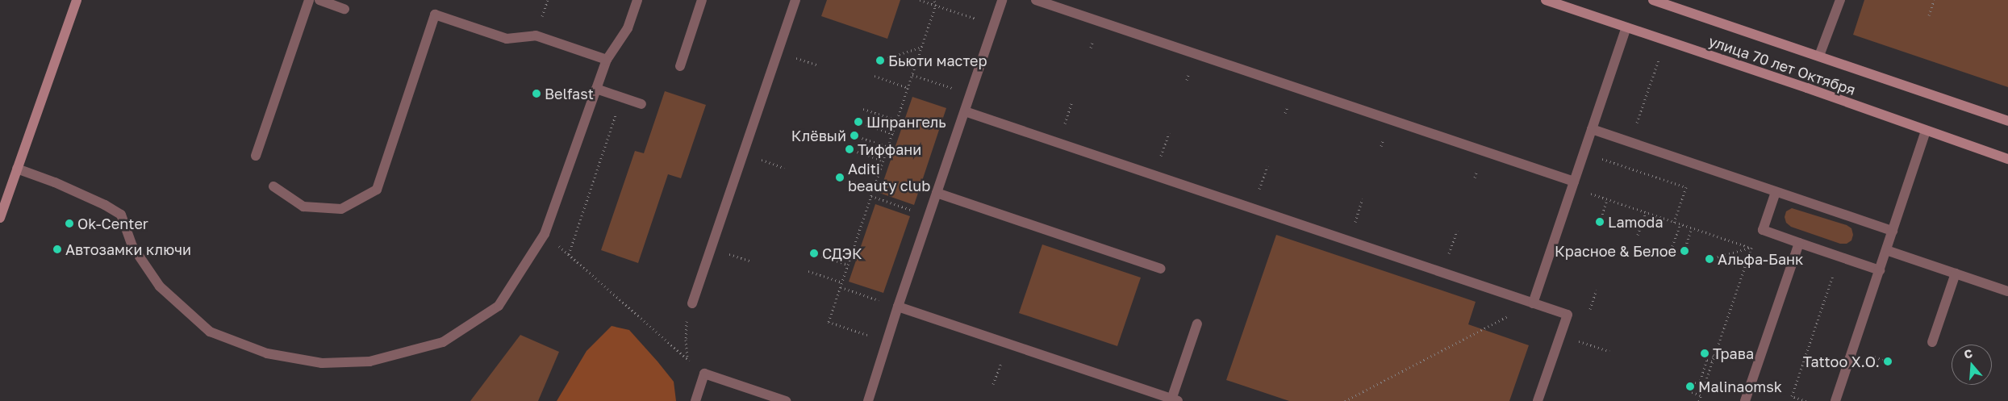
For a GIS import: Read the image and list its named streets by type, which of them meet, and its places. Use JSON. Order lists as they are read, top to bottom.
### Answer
{
  "streets": {
    "main road": ["улица 70 лет Октября"]
  },
  "places": [
    "Бьюти мастер",
    "Belfast",
    "Шпрангель",
    "Клёвый",
    "Тиффани",
    "Aditi beauty club",
    "Lamoda",
    "Ok-Center",
    "Автозамки ключи",
    "Красное & Белое",
    "СДЭК",
    "Альфа-Банк",
    "Трава",
    "Tattoo X.O.",
    "Malinaomsk"
  ],
  "north": "top"
}
